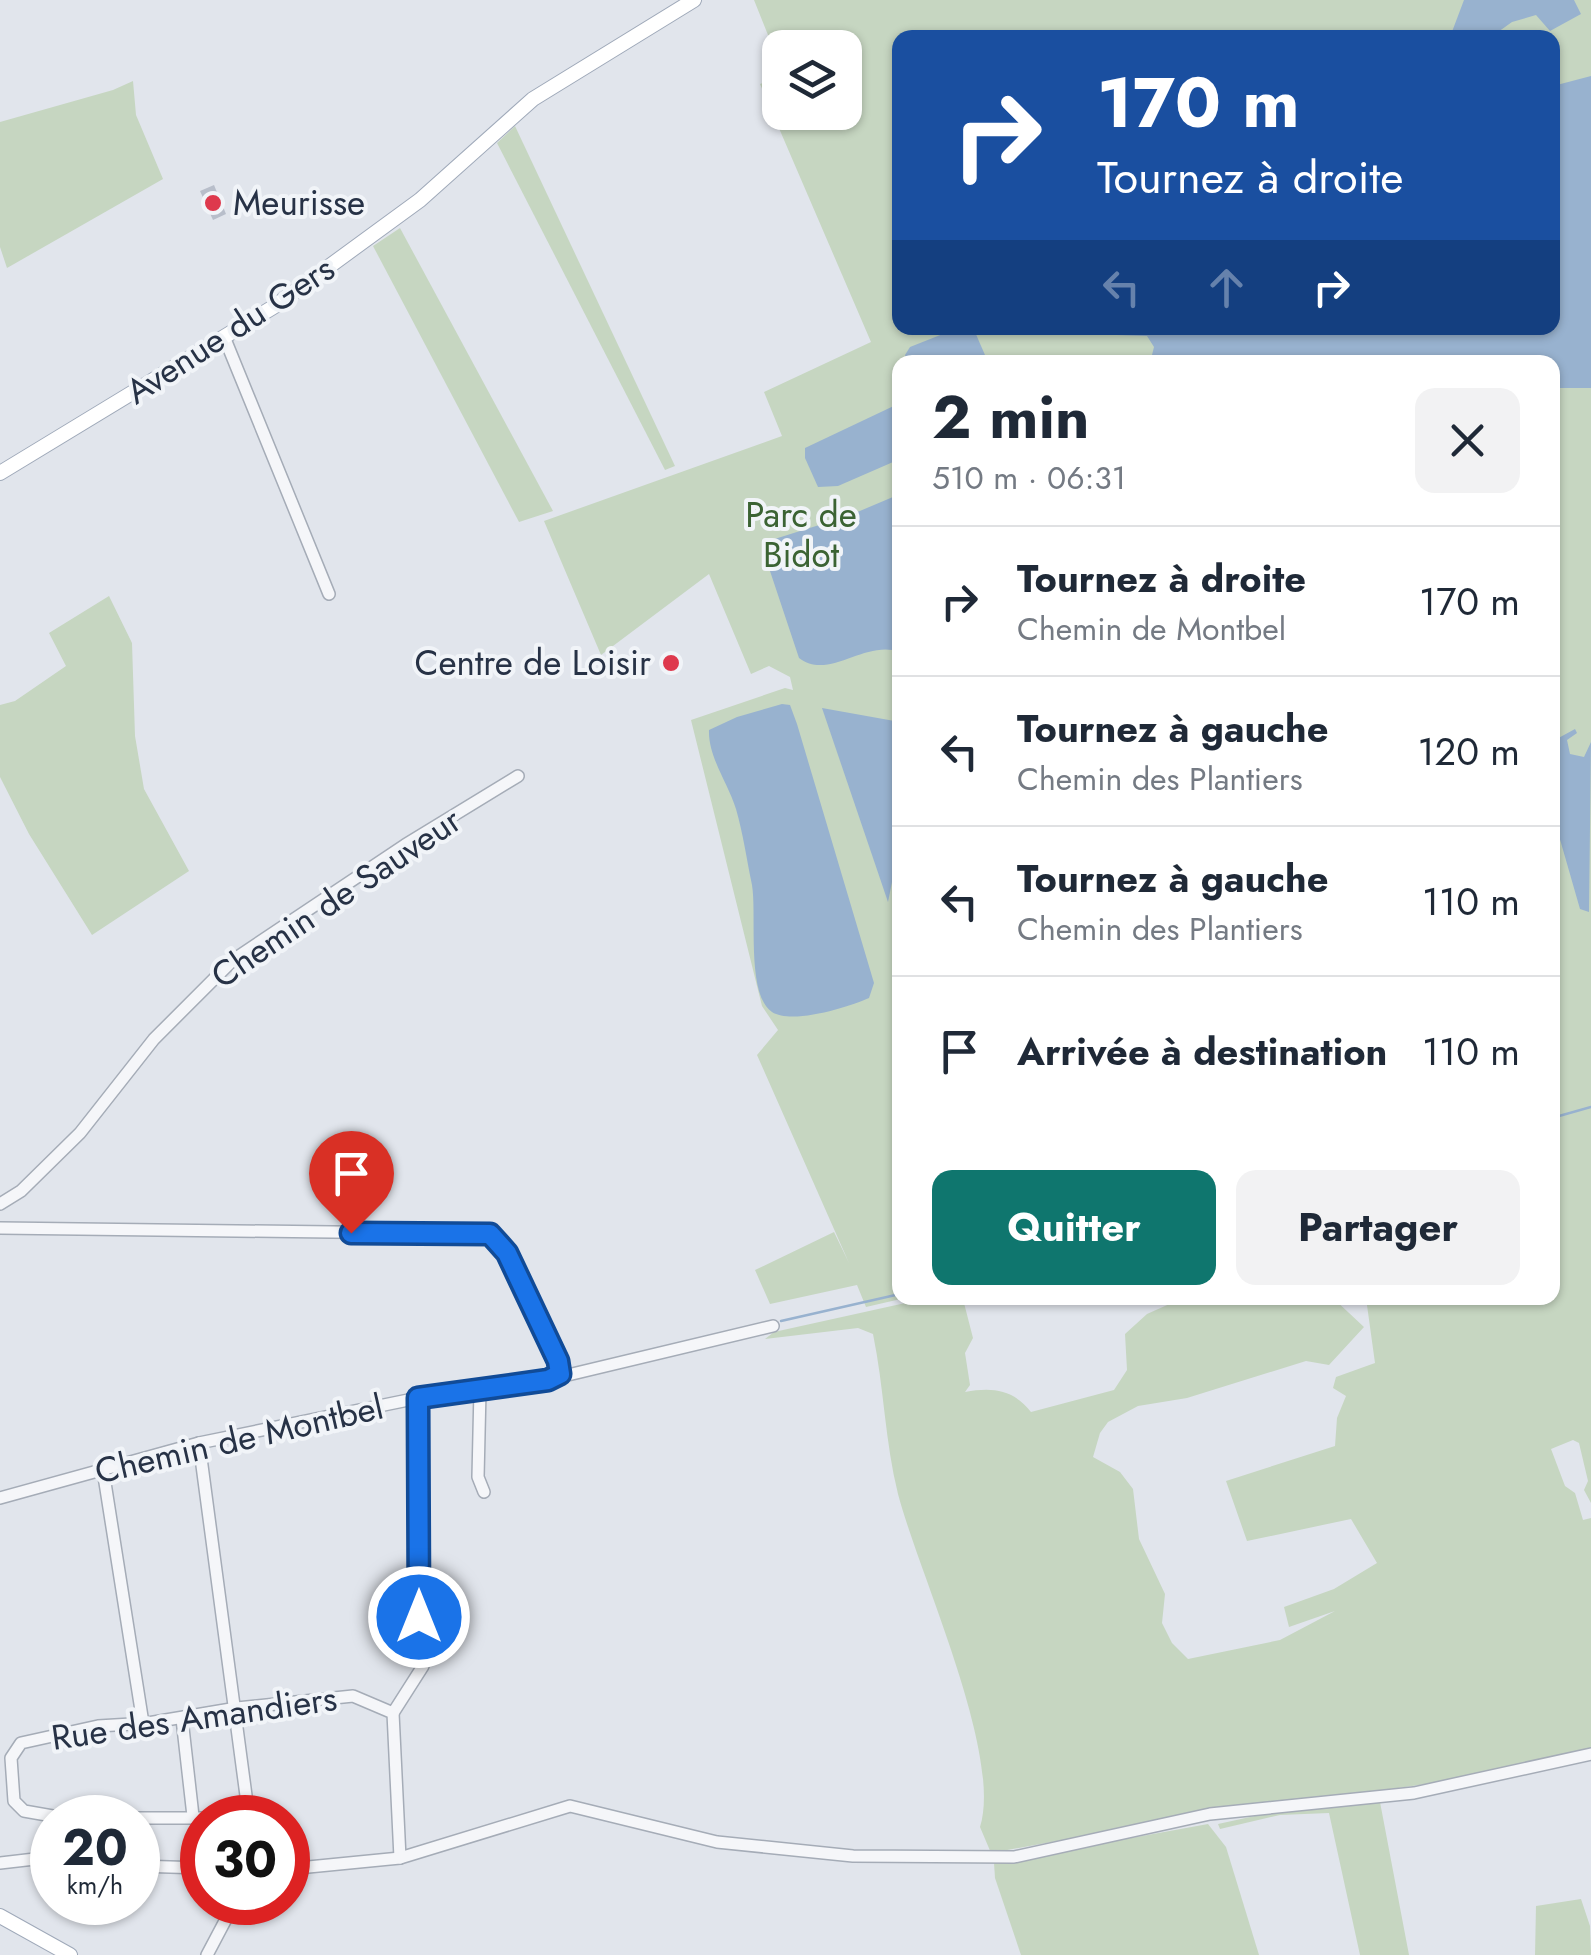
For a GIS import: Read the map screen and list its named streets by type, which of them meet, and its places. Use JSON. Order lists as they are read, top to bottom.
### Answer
{
  "streets": {
    "main road": ["Avenue du Gers"],
    "street": ["Chemin de Sauveur", "Chemin de Montbel", "Rue des Amandiers"]
  },
  "parks": ["Parc de Bidot"],
  "places": ["Meurisse", "Centre de Loisir"],
  "page": {
    "turn": ["170 m", "Tournez à droite"],
    "heading": ["2 min", "510 m · 06:31"],
    "list": [
      {
        "name": "Tournez à droite",
        "note": "Chemin de Montbel",
        "value": "170 m"
      },
      {
        "name": "Tournez à gauche",
        "note": "Chemin des Plantiers",
        "value": "120 m"
      },
      {
        "name": "Tournez à gauche",
        "note": "Chemin des Plantiers",
        "value": "110 m"
      },
      {
        "name": "Arrivée à destination",
        "value": "110 m"
      }
    ],
    "buttons": ["Quitter", "Partager"],
    "speed": "20 km/h",
    "limit": "30"
  }
}
